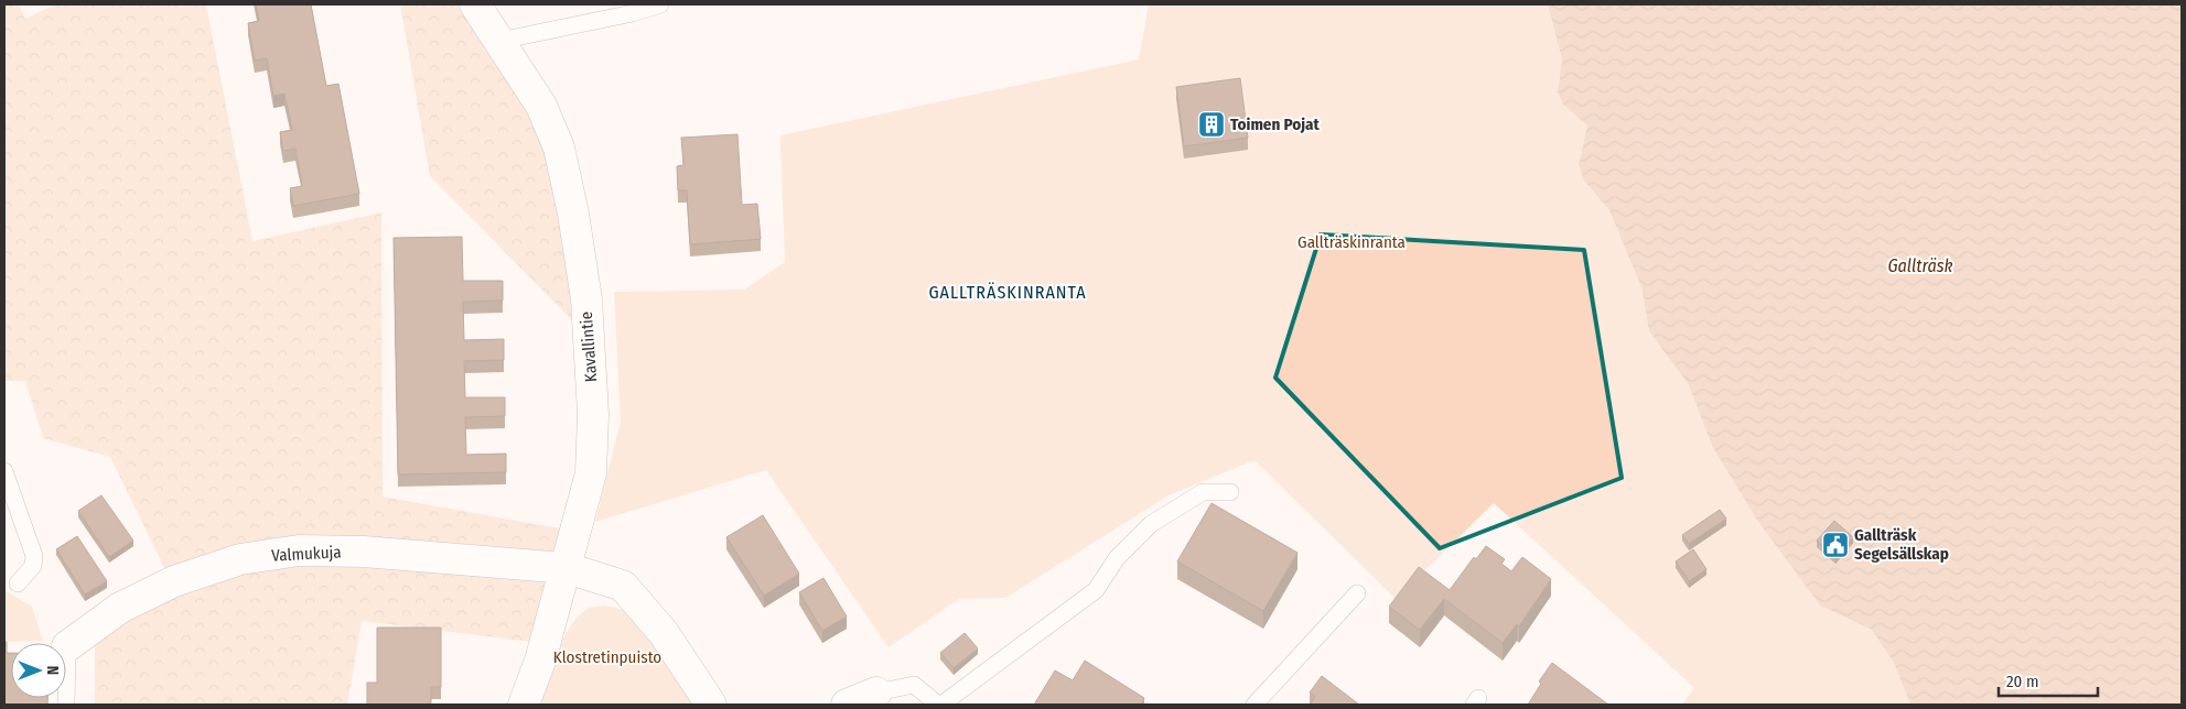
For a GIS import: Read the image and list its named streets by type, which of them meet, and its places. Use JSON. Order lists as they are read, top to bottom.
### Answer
{
  "streets": {
    "street": ["Kavallintie", "Valmukuja"]
  },
  "crossings": [
    ["Kavallintie", "Valmukuja"]
  ],
  "districts": ["GALLTRÄSKINRANTA"],
  "water": ["Gallträsk"],
  "parks": ["Gallträskinranta", "Klostretinpuisto"],
  "places": {
    "building": ["Toimen Pojat"],
    "public building": ["Gallträsk Segelsällskap"]
  },
  "scale_bar": "20 m",
  "north": "right"
}
